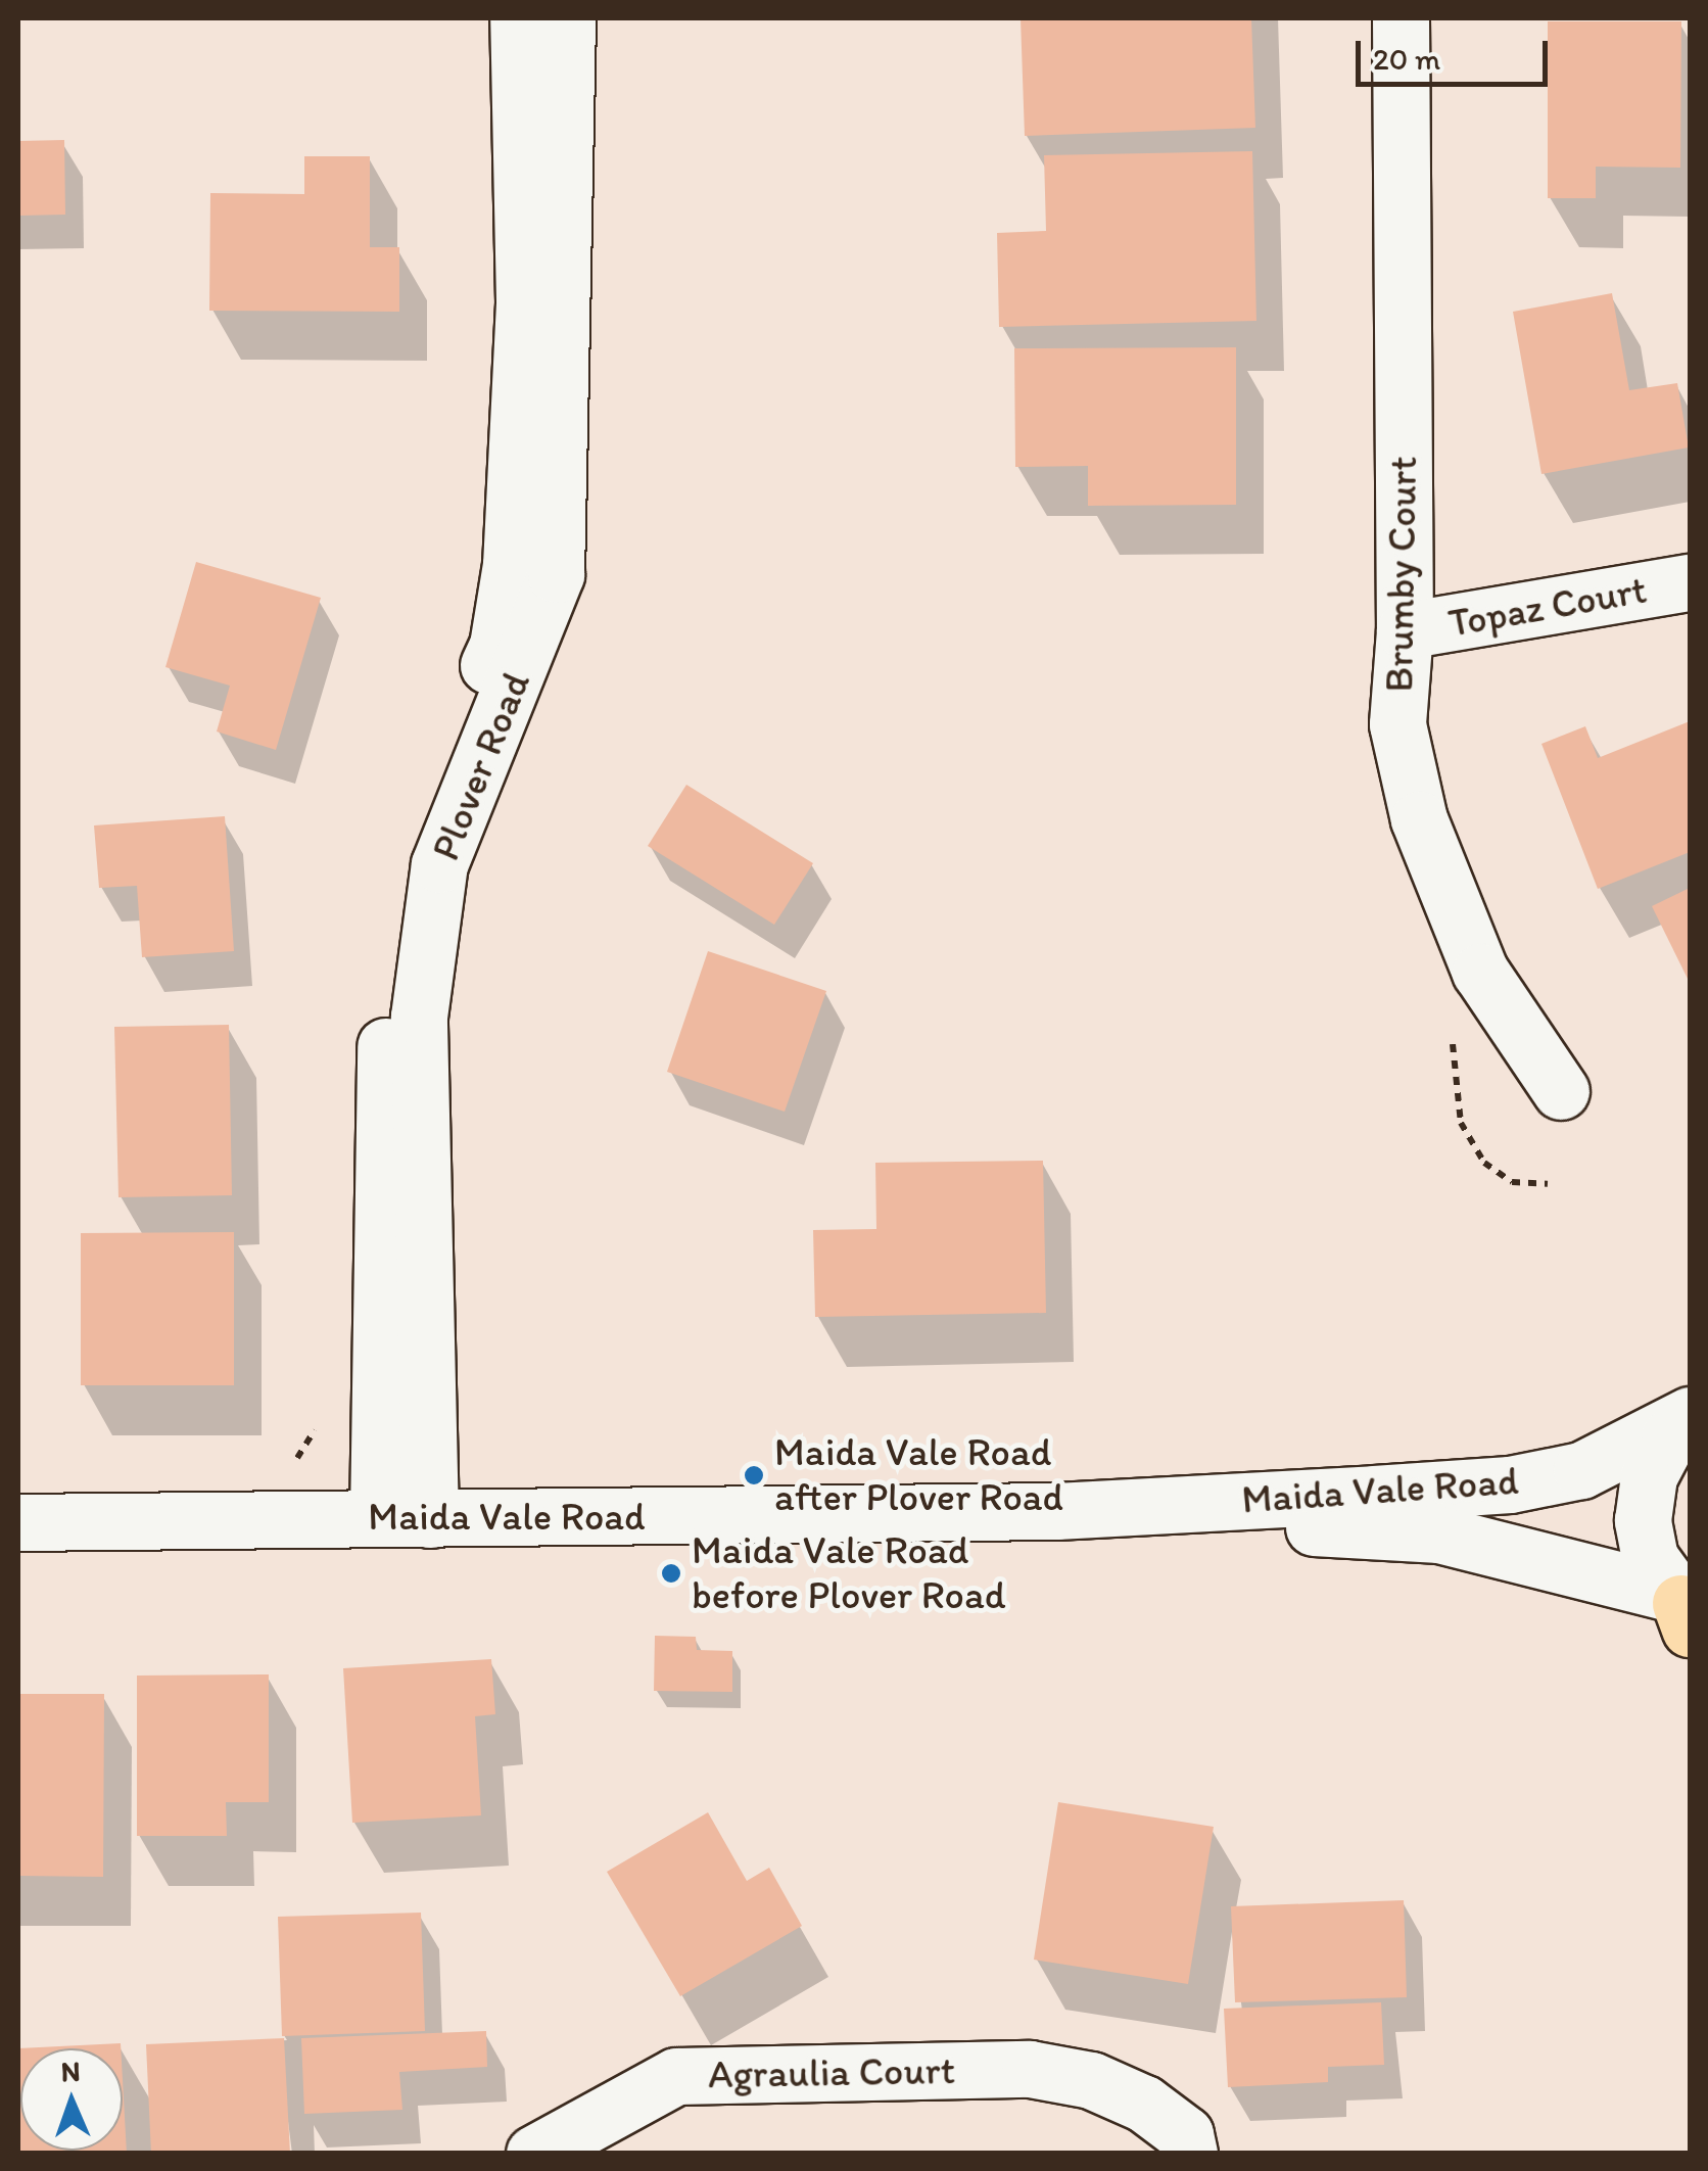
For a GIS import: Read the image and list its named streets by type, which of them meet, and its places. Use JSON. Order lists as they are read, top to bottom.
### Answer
{
  "streets": {
    "street": [
      "Brumby Court",
      "Topaz Court",
      "Plover Road",
      "Maida Vale Road",
      "Agraulia Court"
    ]
  },
  "crossings": [
    ["Brumby Court", "Topaz Court"],
    ["Plover Road", "Maida Vale Road"]
  ],
  "places": ["Maida Vale Road after Plover Road", "Maida Vale Road before Plover Road"],
  "scale_bar": "20 m",
  "north": "top"
}
